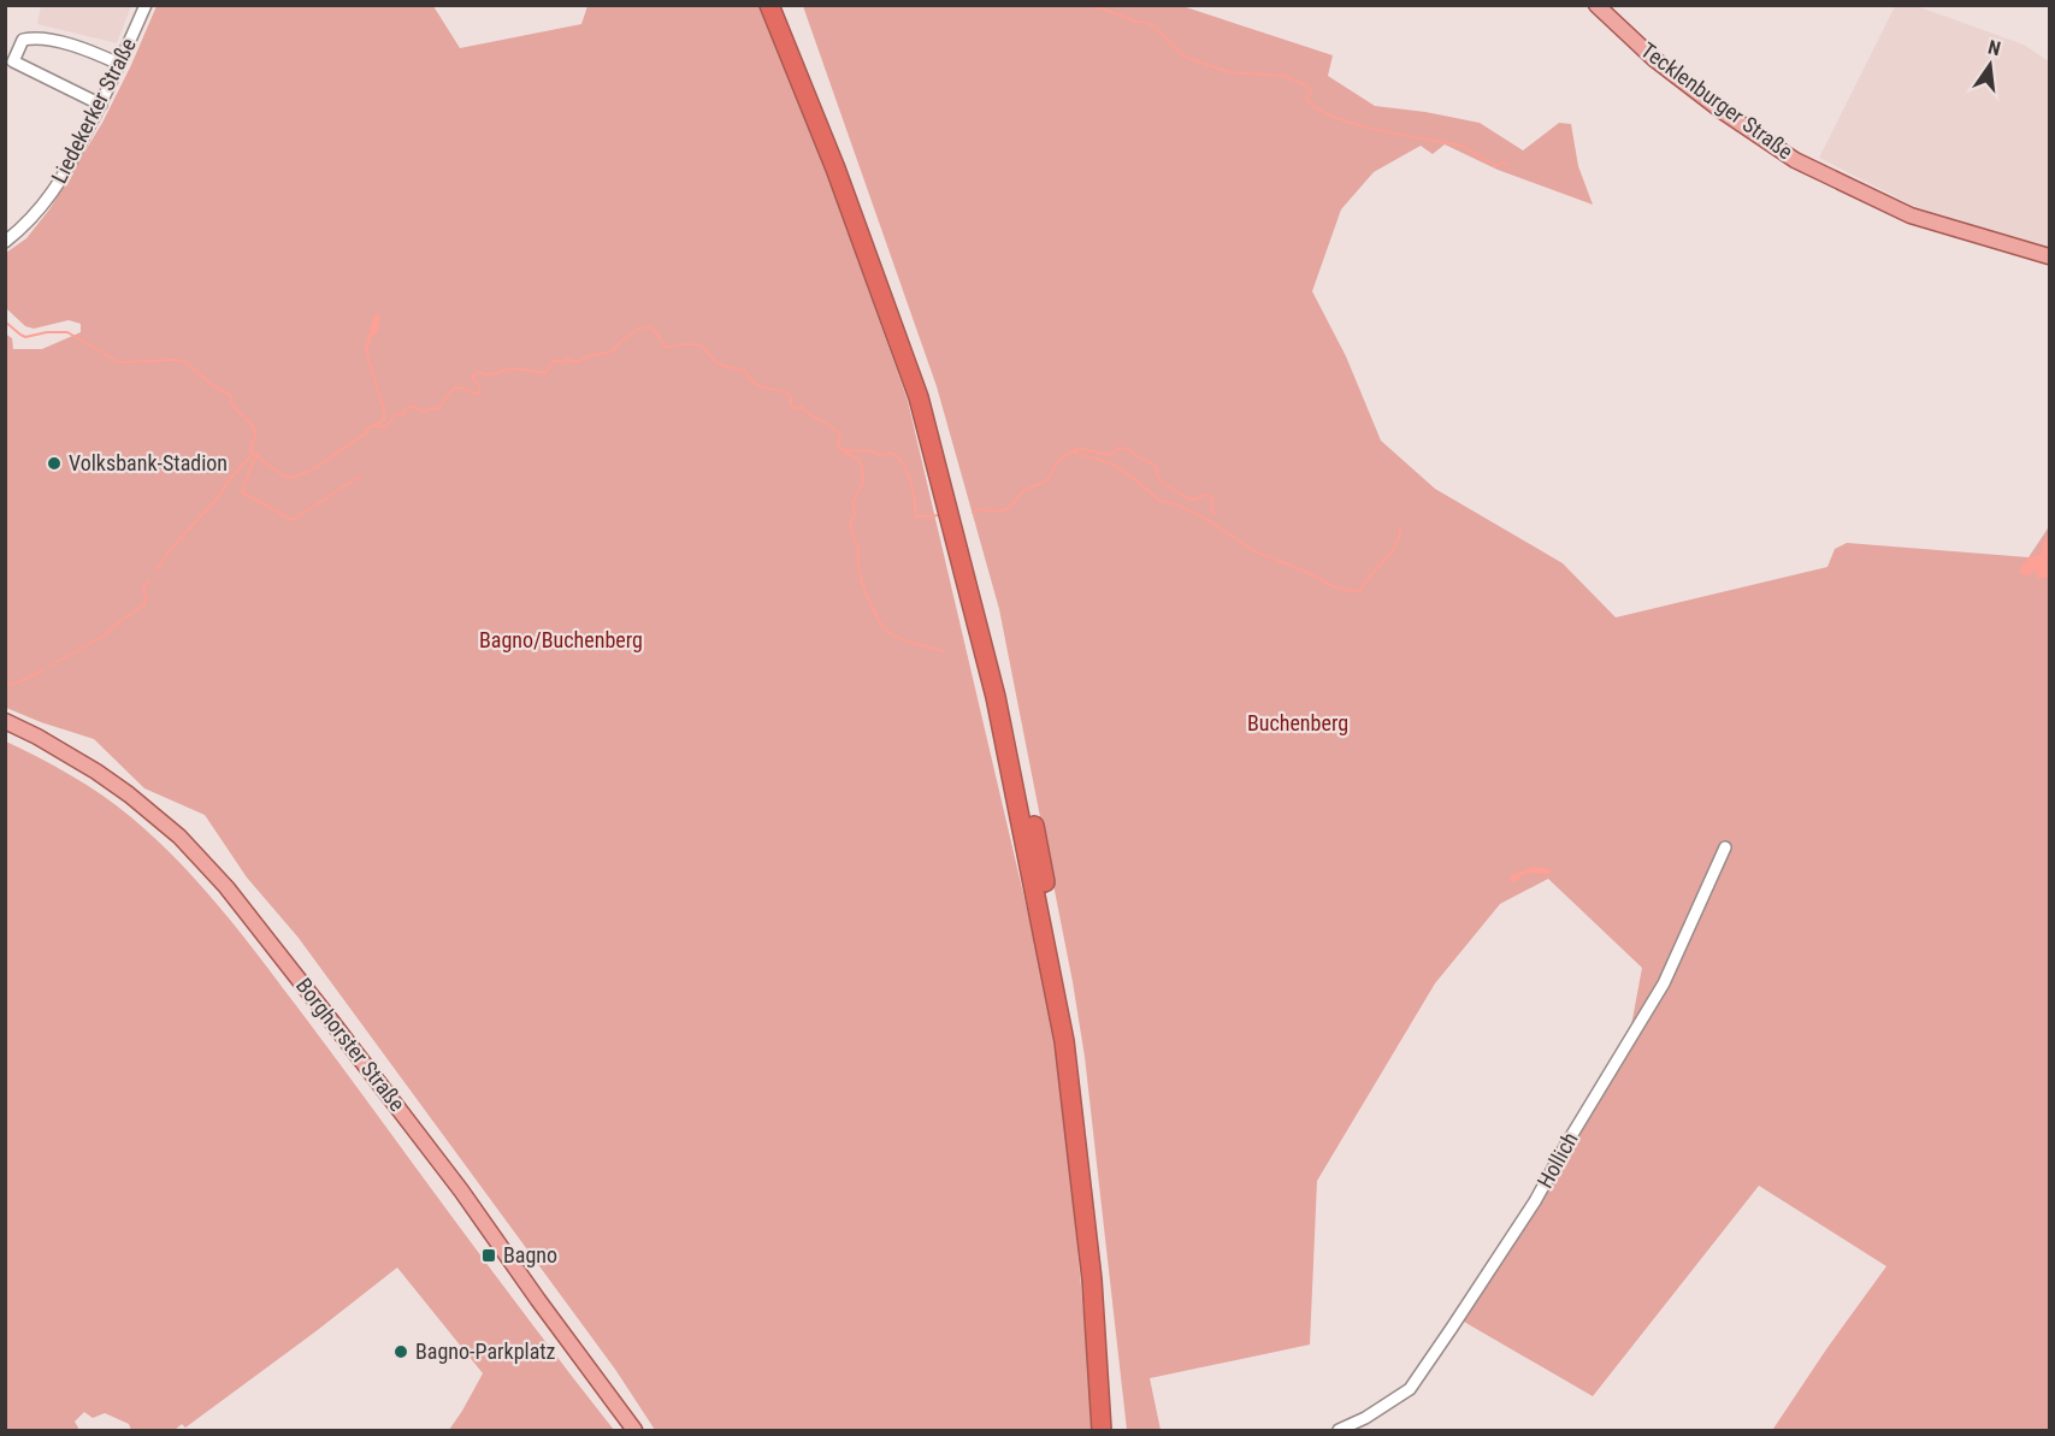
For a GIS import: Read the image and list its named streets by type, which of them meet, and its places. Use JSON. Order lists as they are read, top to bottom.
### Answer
{
  "streets": {
    "main road": ["Tecklenburger Straße", "Borghorster Straße"],
    "street": ["Liedekerker Straße", "Hollich"]
  },
  "parks": ["Bagno/Buchenberg", "Buchenberg"],
  "places": {
    "other": ["Volksbank-Stadion", "Bagno-Parkplatz"],
    "transit": ["Bagno"]
  },
  "north": "top"
}
